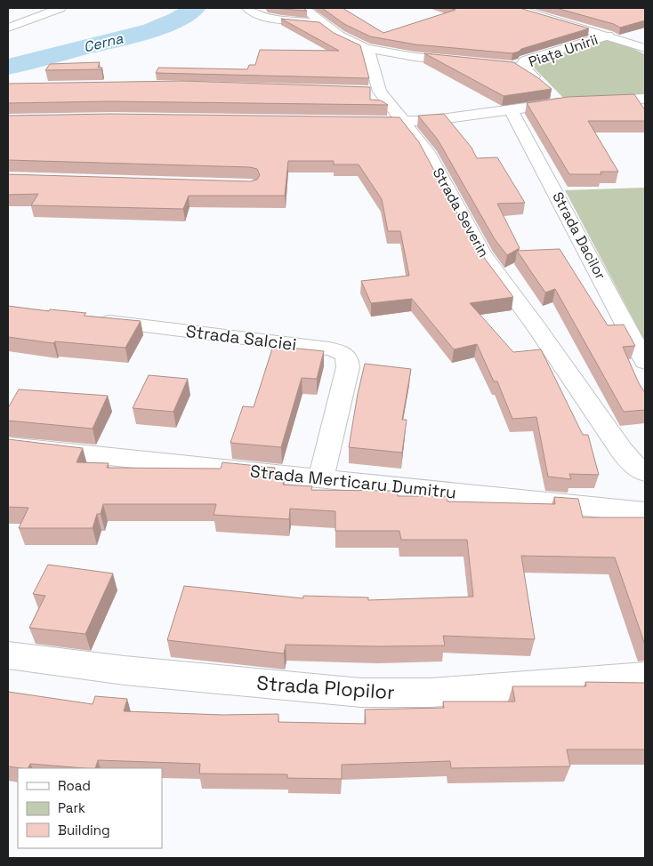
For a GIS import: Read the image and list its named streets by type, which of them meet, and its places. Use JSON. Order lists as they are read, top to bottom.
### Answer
{
  "streets": {
    "street": [
      "Piața Unirii",
      "Strada Severin",
      "Strada Dacilor",
      "Strada Salciei",
      "Strada Merticaru Dumitru",
      "Strada Plopilor"
    ]
  },
  "crossings": [
    ["Strada Salciei", "Strada Merticaru Dumitru"]
  ],
  "water": ["Cerna"],
  "legend": ["Road", "Park", "Building"]
}
